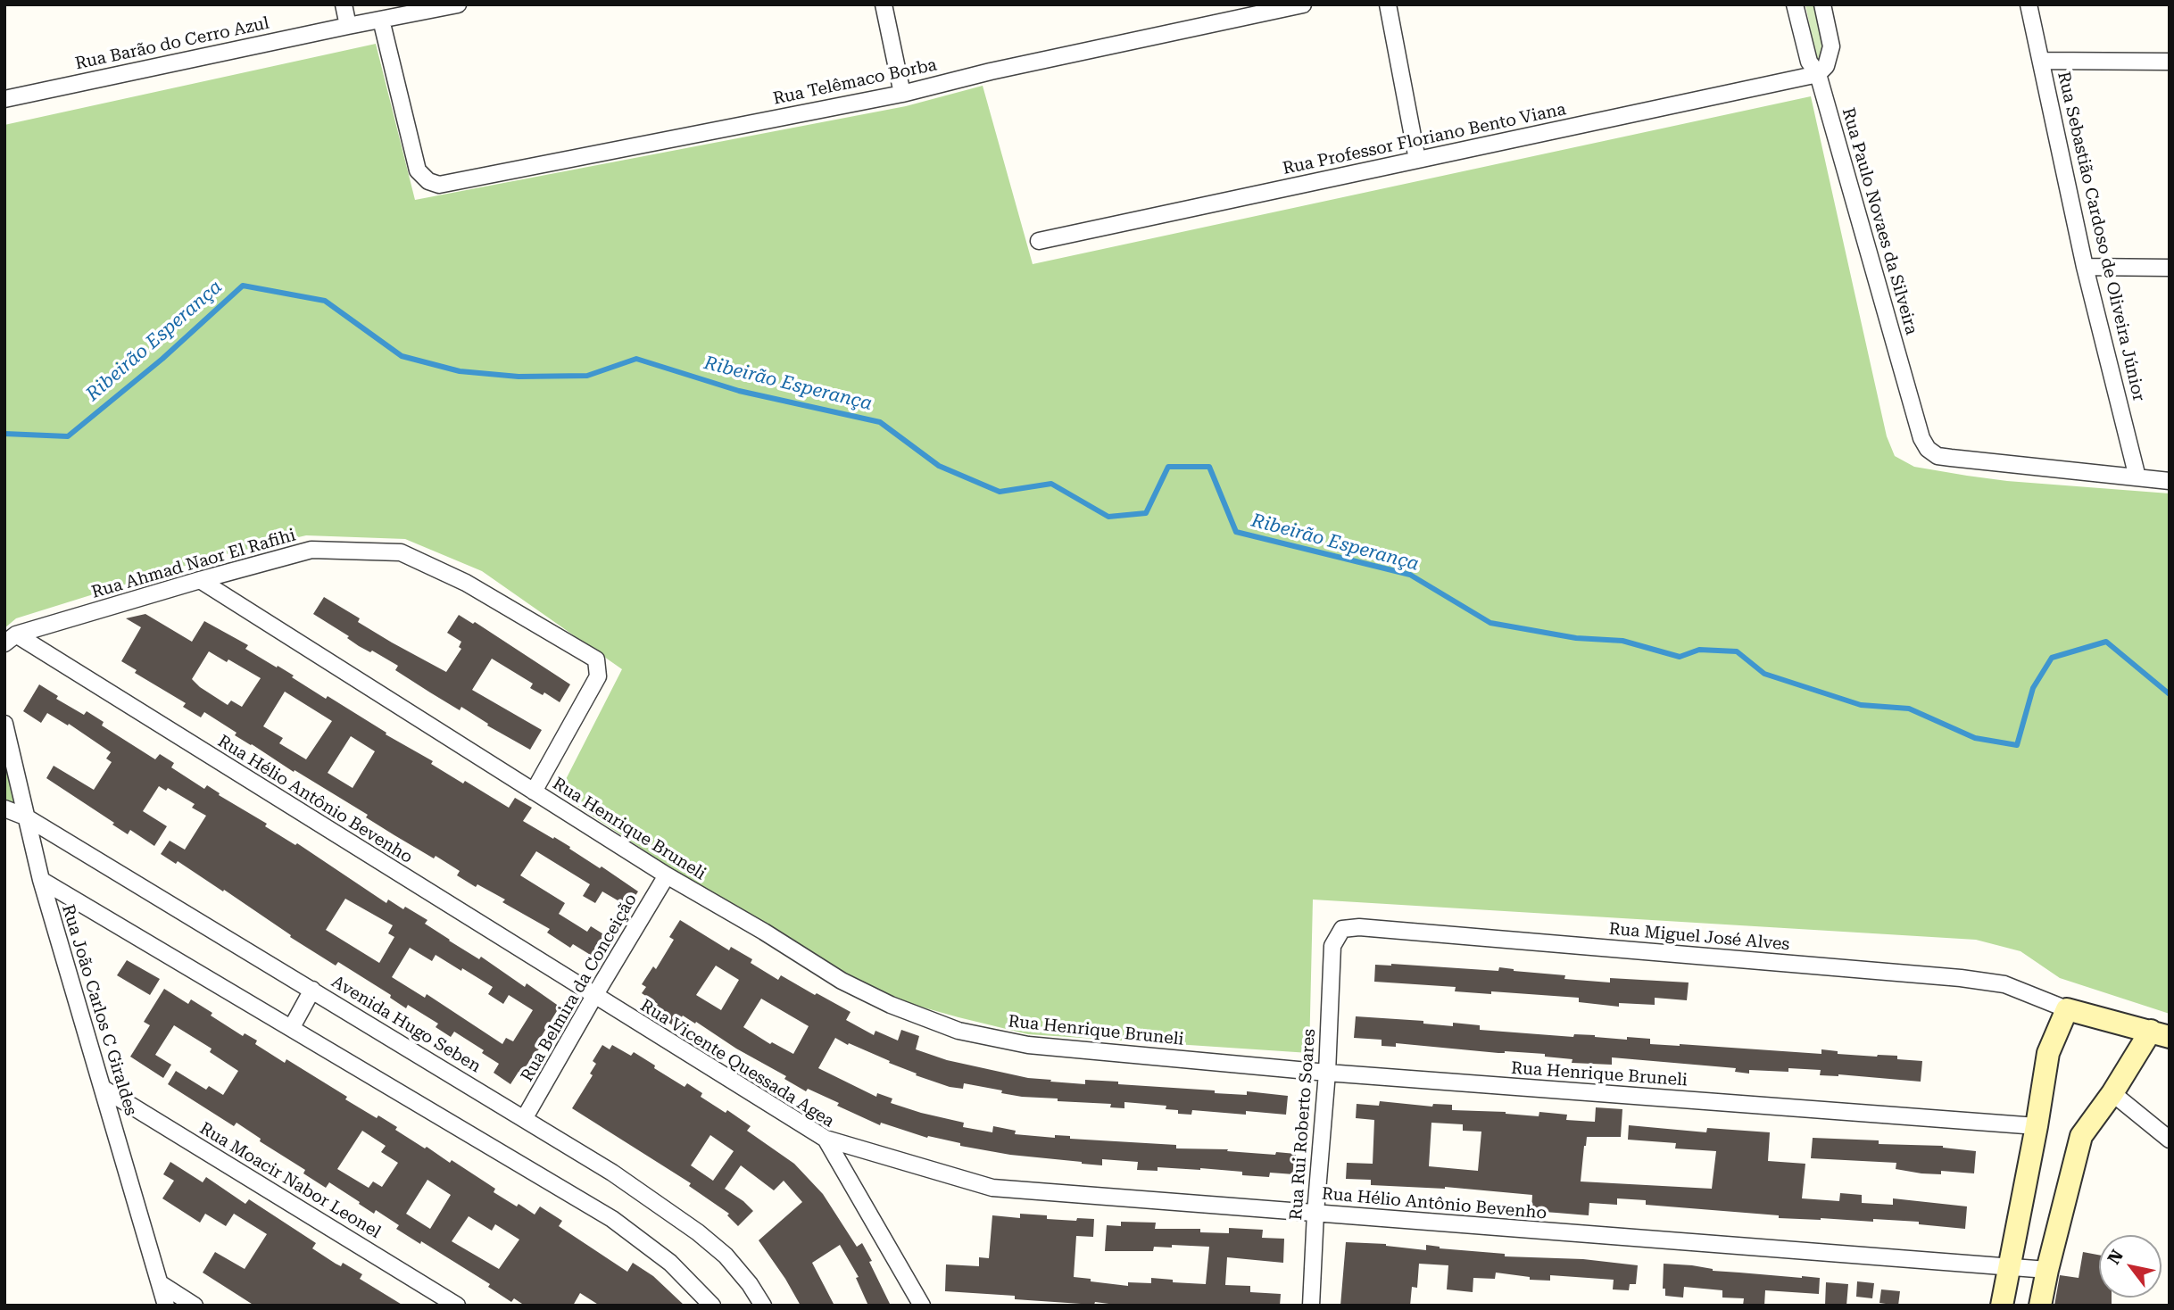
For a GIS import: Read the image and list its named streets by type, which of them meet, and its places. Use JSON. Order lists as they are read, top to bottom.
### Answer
{
  "streets": {
    "street": [
      "Rua Barão do Cerro Azul",
      "Rua Telêmaco Borba",
      "Rua Professor Floriano Bento Viana",
      "Rua Paulo Novaes da Silveira",
      "Rua Sebastião Cardoso de Oliveira Júnior",
      "Rua Ahmad Naor El Rafihi",
      "Rua Hélio Antônio Bevenho",
      "Rua Henrique Bruneli",
      "Rua Miguel José Alves",
      "Rua Belmira da Conceição",
      "Rua João Carlos C Giraldes",
      "Avenida Hugo Seben",
      "Rua Vicente Quessada Agea",
      "Rua Rui Roberto Soares",
      "Rua Moacir Nabor Leonel"
    ]
  },
  "crossings": [
    ["Rua Barão do Cerro Azul", "Rua Telêmaco Borba"],
    ["Rua Professor Floriano Bento Viana", "Rua Paulo Novaes da Silveira"],
    ["Rua Paulo Novaes da Silveira", "Rua Sebastião Cardoso de Oliveira Júnior"],
    ["Rua Ahmad Naor El Rafihi", "Rua Hélio Antônio Bevenho"],
    ["Rua Ahmad Naor El Rafihi", "Rua Henrique Bruneli"],
    ["Rua Hélio Antônio Bevenho", "Rua Belmira da Conceição"],
    ["Rua Hélio Antônio Bevenho", "Rua Vicente Quessada Agea"],
    ["Rua Hélio Antônio Bevenho", "Rua Rui Roberto Soares"],
    ["Rua Henrique Bruneli", "Rua Belmira da Conceição"],
    ["Rua Henrique Bruneli", "Rua Rui Roberto Soares"],
    ["Rua Miguel José Alves", "Rua Rui Roberto Soares"],
    ["Rua Belmira da Conceição", "Avenida Hugo Seben"],
    ["Rua Belmira da Conceição", "Rua Vicente Quessada Agea"],
    ["Rua João Carlos C Giraldes", "Avenida Hugo Seben"],
    ["Rua João Carlos C Giraldes", "Rua Moacir Nabor Leonel"]
  ],
  "water": ["Ribeirão Esperança"],
  "north": "top left"
}
